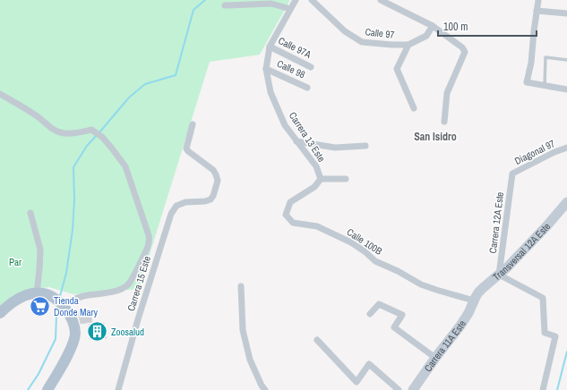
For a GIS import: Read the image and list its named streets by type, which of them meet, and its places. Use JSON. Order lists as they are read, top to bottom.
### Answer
{
  "streets": {
    "street": [
      "Calle 97",
      "Calle 97A",
      "Calle 98",
      "Carrera 13 Este",
      "Diagonal 97",
      "Carrera 12A Este",
      "Calle 100B",
      "Transversal 12A Este",
      "Carrera 15 Este",
      "Carrera 11A Este"
    ]
  },
  "crossings": [
    ["Calle 97A", "Carrera 13 Este"],
    ["Calle 98", "Carrera 13 Este"],
    ["Carrera 13 Este", "Calle 100B"],
    ["Diagonal 97", "Carrera 12A Este"],
    ["Carrera 12A Este", "Transversal 12A Este"],
    ["Calle 100B", "Transversal 12A Este"],
    ["Calle 100B", "Carrera 11A Este"],
    ["Transversal 12A Este", "Carrera 11A Este"]
  ],
  "districts": ["San Isidro"],
  "parks": ["Par"],
  "places": {
    "supermarket": ["Tienda Donde Mary"],
    "building": ["Zoosalud"]
  },
  "scale_bar": "100 m"
}
